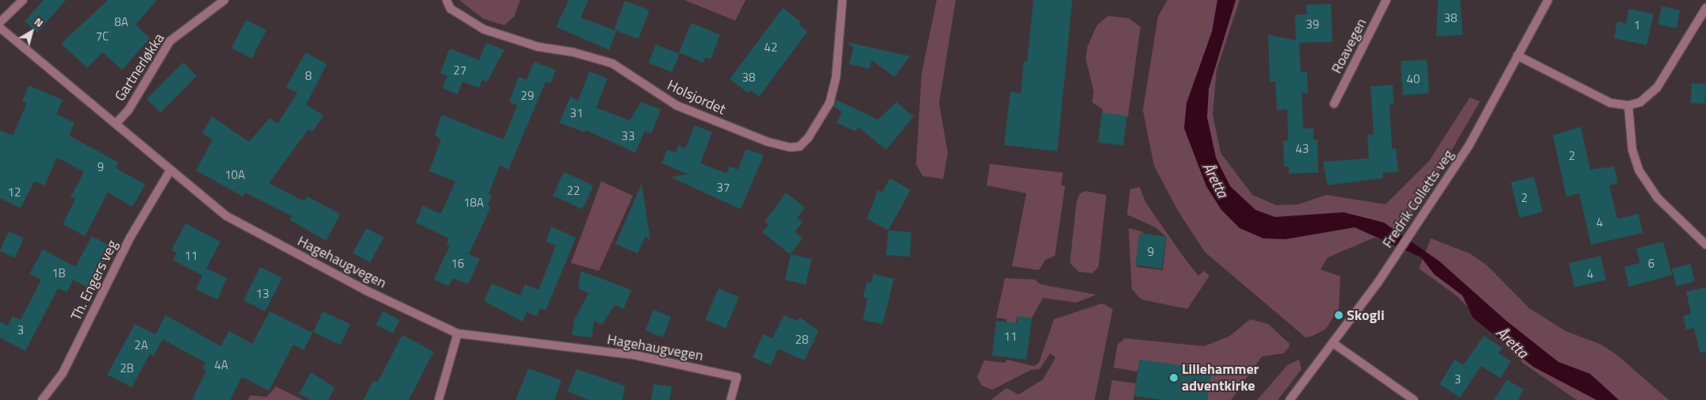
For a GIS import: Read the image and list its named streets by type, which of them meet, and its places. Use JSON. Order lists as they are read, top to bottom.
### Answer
{
  "streets": {
    "street": [
      "Roavegen",
      "Gartnerløkka",
      "Holsjordet",
      "Fredrik Colletts veg",
      "Hagehaugvegen",
      "Th. Engers veg"
    ]
  },
  "crossings": [
    ["Gartnerløkka", "Hagehaugvegen"],
    ["Hagehaugvegen", "Th. Engers veg"]
  ],
  "water": ["Åretta"],
  "places": ["Skogli", "Lillehammer adventkirke"],
  "house_numbers": [
    "38",
    "8A",
    "39",
    "1",
    "7C",
    "42",
    "27",
    "8",
    "38",
    "40",
    "29",
    "31",
    "33",
    "43",
    "2",
    "9",
    "10A",
    "37",
    "22",
    "12",
    "2",
    "18A",
    "4",
    "9",
    "11",
    "16",
    "6",
    "1B",
    "4",
    "13",
    "3",
    "11",
    "28",
    "2A",
    "4A",
    "2B",
    "3"
  ],
  "north": "top right"
}
